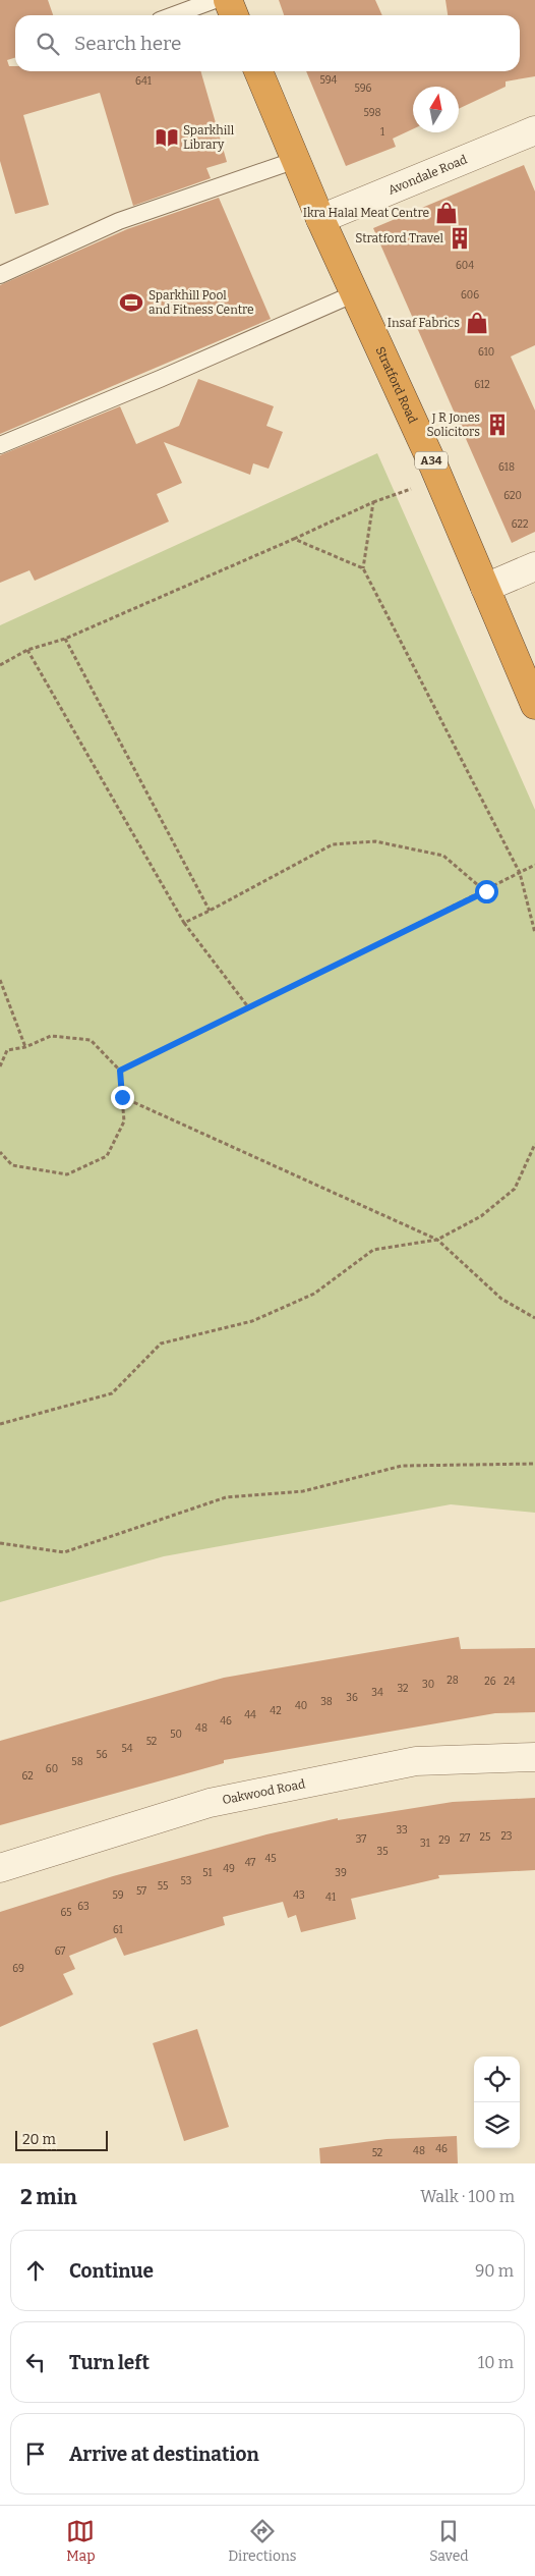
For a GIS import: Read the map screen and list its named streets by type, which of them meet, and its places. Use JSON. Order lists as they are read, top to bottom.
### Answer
{
  "streets": {
    "highway": ["Stratford Road", "A34"],
    "street": ["Avondale Road", "Oakwood Road"]
  },
  "crossings": [
    ["Avondale Road", "Stratford Road"]
  ],
  "places": {
    "library": ["Sparkhill Library"],
    "shop": ["Ikra Halal Meat Centre", "Insaf Fabrics"],
    "building": ["Stratford Travel", "J R Jones Solicitors"],
    "sports": ["Sparkhill Pool and Fitness Centre"]
  },
  "house_numbers": [
    "594",
    "641",
    "596",
    "598",
    "1",
    "604",
    "606",
    "610",
    "612",
    "618",
    "620",
    "622",
    "28",
    "26",
    "24",
    "30",
    "32",
    "34",
    "36",
    "38",
    "40",
    "42",
    "44",
    "46",
    "48",
    "50",
    "52",
    "54",
    "56",
    "58",
    "60",
    "62",
    "33",
    "23",
    "25",
    "27",
    "37",
    "29",
    "31",
    "35",
    "45",
    "47",
    "49",
    "51",
    "39",
    "53",
    "55",
    "57",
    "59",
    "43",
    "41",
    "63",
    "65",
    "61",
    "67",
    "69",
    "46",
    "48",
    "52"
  ],
  "scale_bar": "20 m",
  "north": "top",
  "page": {
    "search": "Search here",
    "scale": "20 m",
    "heading": ["2 min", "Walk · 100 m"],
    "list": [
      ["Continue", "90 m"],
      ["Turn left", "10 m"],
      "Arrive at destination"
    ],
    "nav": ["Map", "Directions", "Saved"]
  }
}
